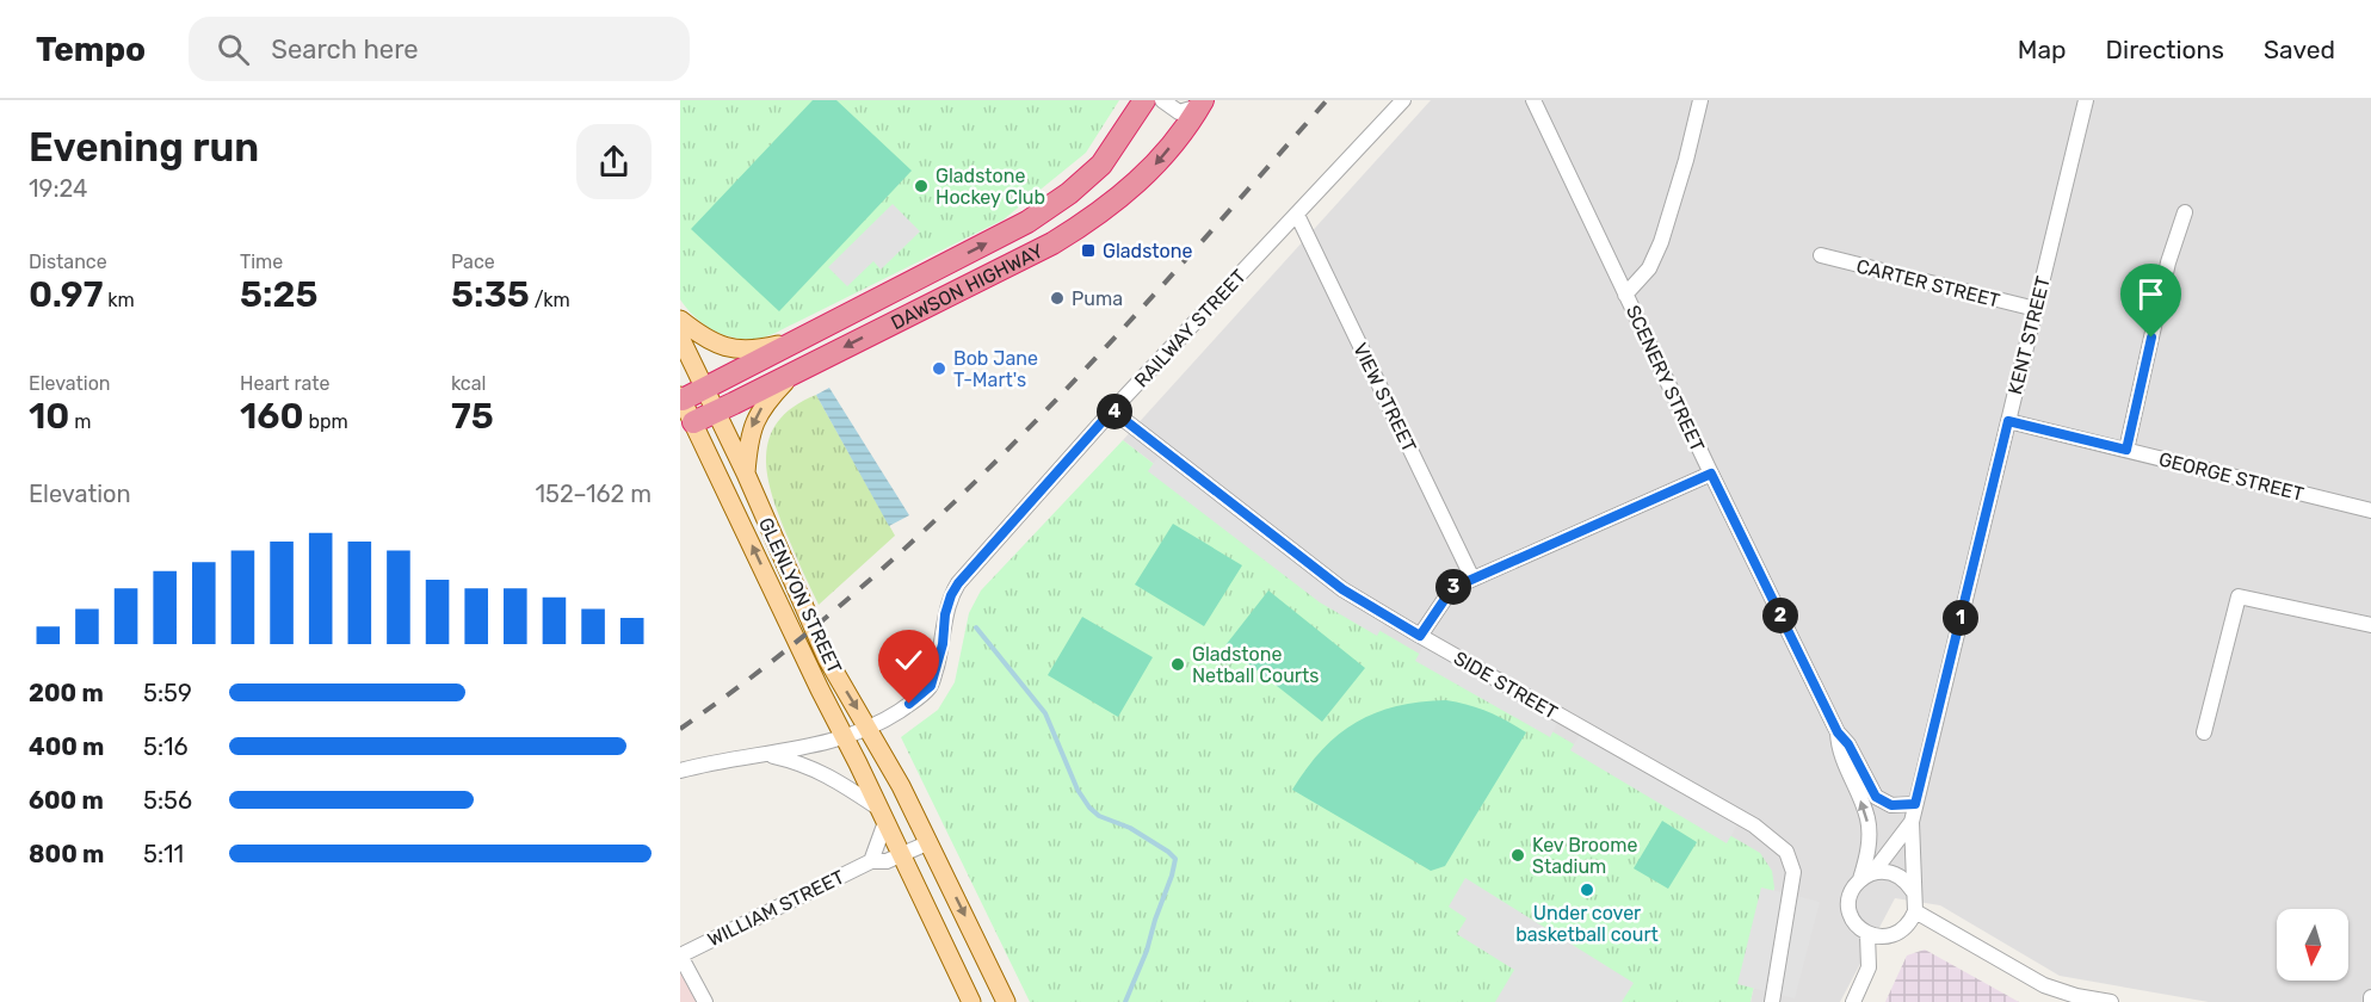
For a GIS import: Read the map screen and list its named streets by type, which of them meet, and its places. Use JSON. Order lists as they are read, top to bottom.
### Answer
{
  "streets": {
    "highway": ["DAWSON HIGHWAY"],
    "main road": ["GLENLYON STREET"],
    "street": [
      "CARTER STREET",
      "RAILWAY STREET",
      "KENT STREET",
      "SCENERY STREET",
      "VIEW STREET",
      "GEORGE STREET",
      "SIDE STREET",
      "WILLIAM STREET"
    ]
  },
  "crossings": [
    ["CARTER STREET", "KENT STREET"],
    ["DAWSON HIGHWAY", "GLENLYON STREET"],
    ["RAILWAY STREET", "VIEW STREET"],
    ["RAILWAY STREET", "GLENLYON STREET"],
    ["RAILWAY STREET", "SIDE STREET"],
    ["KENT STREET", "SCENERY STREET"],
    ["KENT STREET", "GEORGE STREET"],
    ["GLENLYON STREET", "WILLIAM STREET"]
  ],
  "places": {
    "other": [
      "Gladstone Hockey Club",
      "Puma",
      "Bob Jane T-Mart's",
      "Gladstone Netball Courts",
      "Kev Broome Stadium",
      "Under cover basketball court"
    ],
    "transit": ["Gladstone"]
  },
  "north": "bottom",
  "page": {
    "header": "Tempo",
    "search": "Search here",
    "nav": ["Map", "Directions", "Saved"],
    "heading": ["Evening run", "19:24"],
    "stats": [
      ["Distance", "0.97 km"],
      ["Time", "5:25"],
      ["Pace", "5:35 /km"],
      ["Elevation", "10 m"],
      ["Heart rate", "160 bpm"],
      ["kcal", "75"]
    ],
    "pins": [
      "4",
      "3",
      "2",
      "1"
    ],
    "chart": ["Elevation", "152–162 m"],
    "list": [
      {
        "name": "200 m",
        "note": "5:59"
      },
      {
        "name": "400 m",
        "note": "5:16"
      },
      {
        "name": "600 m",
        "note": "5:56"
      },
      {
        "name": "800 m",
        "note": "5:11"
      }
    ]
  }
}
